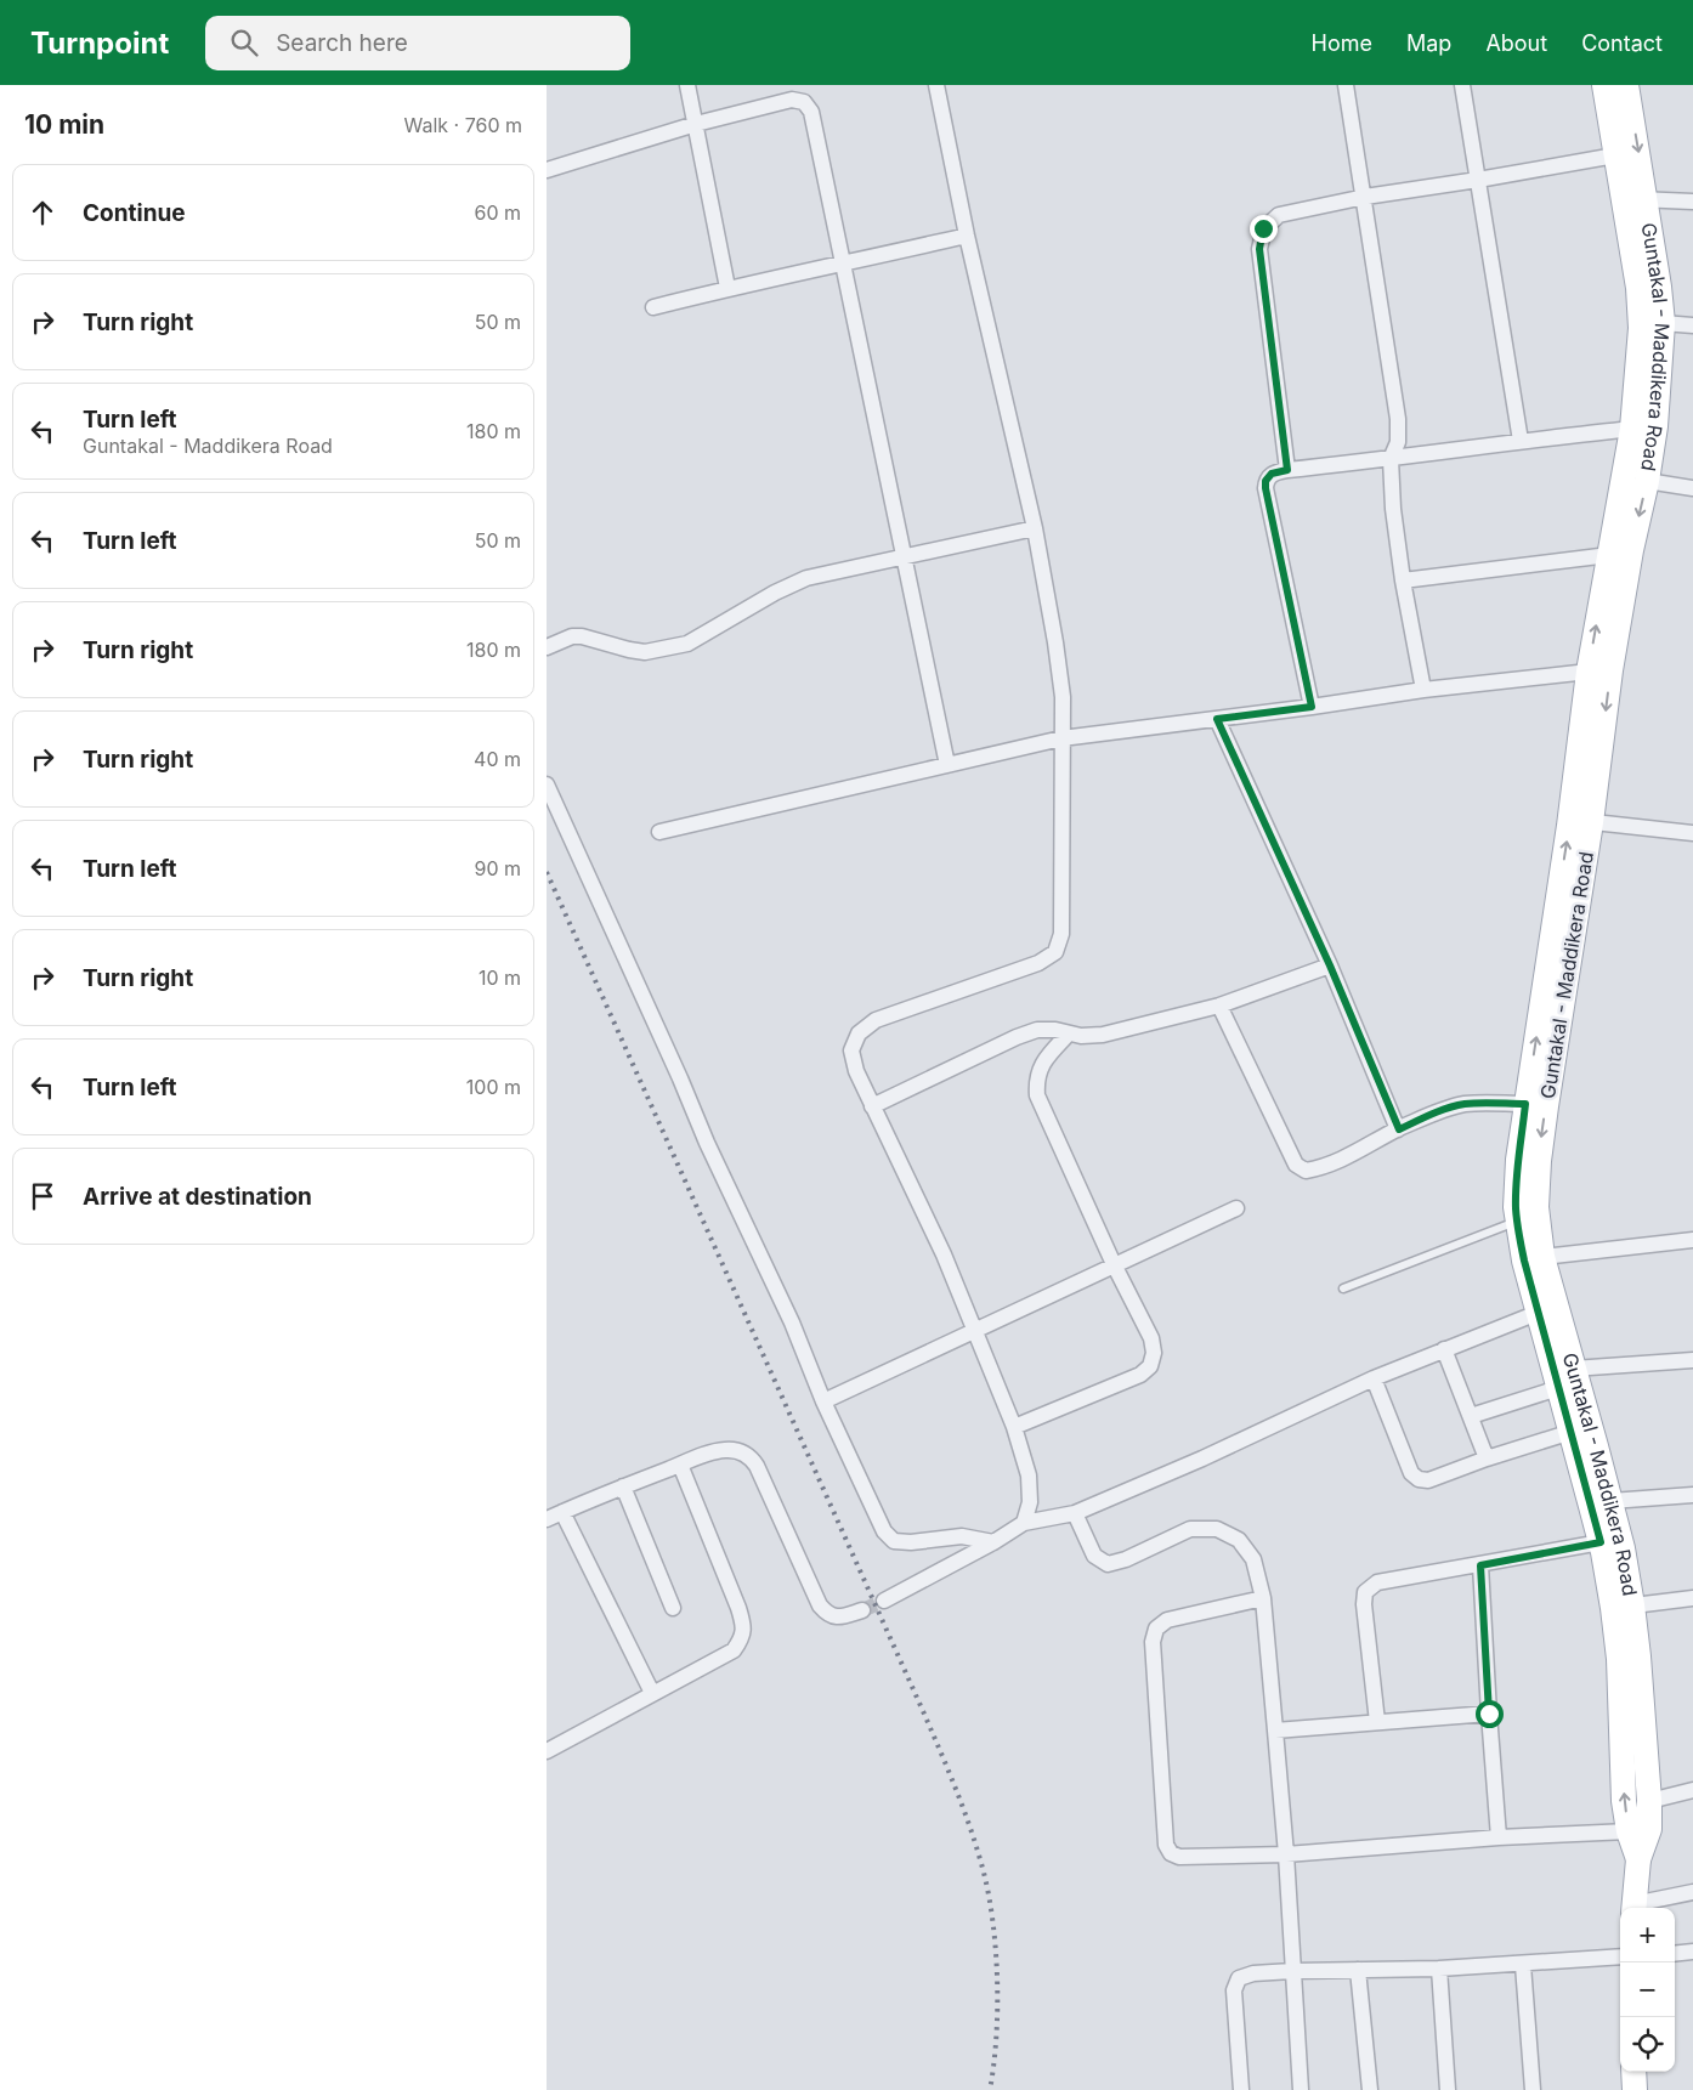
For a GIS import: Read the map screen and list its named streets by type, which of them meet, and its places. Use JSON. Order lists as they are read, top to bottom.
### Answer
{
  "streets": {
    "main road": ["Guntakal - Maddikera Road"]
  },
  "page": {
    "header": "Turnpoint",
    "search": "Search here",
    "nav": [
      "Home",
      "Map",
      "About",
      "Contact"
    ],
    "heading": ["10 min", "Walk · 760 m"],
    "list": [
      ["Continue", "60 m"],
      ["Turn right", "50 m"],
      ["Turn left", "Guntakal - Maddikera Road", "180 m"],
      ["Turn left", "50 m"],
      ["Turn right", "180 m"],
      ["Turn right", "40 m"],
      ["Turn left", "90 m"],
      ["Turn right", "10 m"],
      ["Turn left", "100 m"],
      "Arrive at destination"
    ],
    "map_buttons": ["+", "−"]
  }
}
